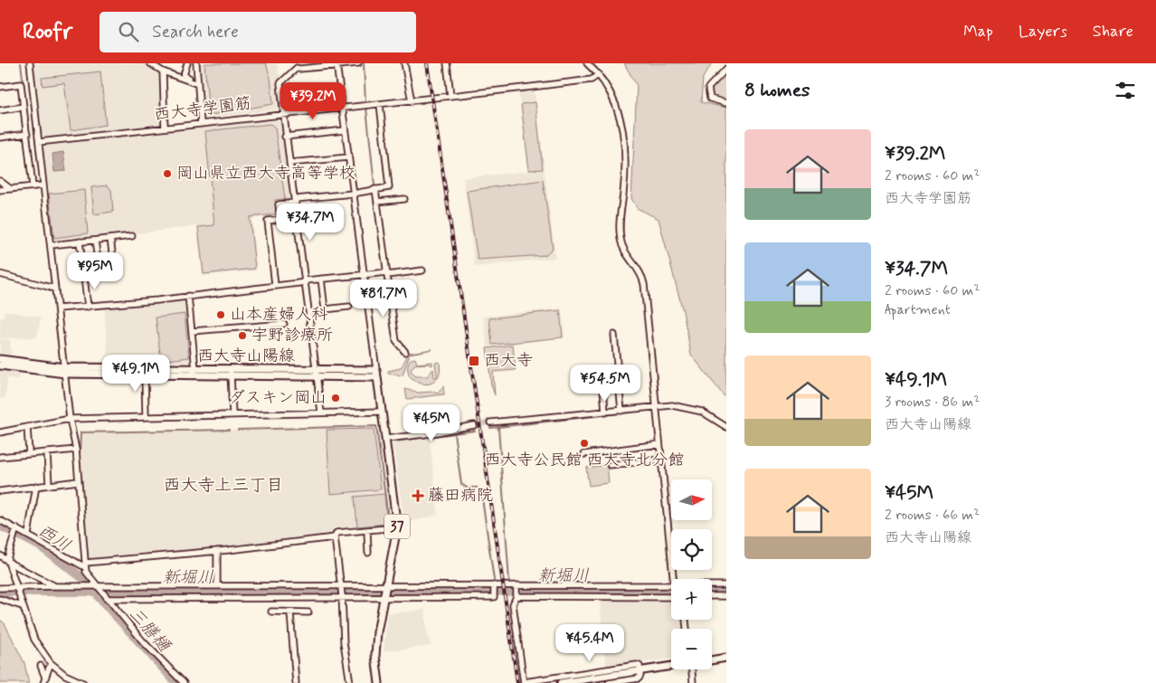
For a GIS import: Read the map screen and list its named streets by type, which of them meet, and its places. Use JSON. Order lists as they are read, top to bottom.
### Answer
{
  "streets": {
    "main road": ["西大寺山陽線", "37"],
    "street": ["西大寺学園筋"]
  },
  "crossings": [
    ["西大寺山陽線", "37"]
  ],
  "districts": ["西大寺上三丁目"],
  "water": ["西川", "新堀川", "三膳樋"],
  "places": {
    "other": [
      "岡山県立西大寺高等学校",
      "山本産婦人科",
      "宇野診療所",
      "ダスキン岡山",
      "西大寺公民館 西大寺北分館"
    ],
    "transit": ["西大寺"],
    "health": ["藤田病院"]
  },
  "north": "right",
  "page": {
    "header": "Roofr",
    "search": "Search here",
    "nav": ["Map", "Layers", "Share"],
    "heading": "8 homes",
    "price": [
      "¥39.2M",
      "¥34.7M",
      "¥95M",
      "¥81.7M",
      "¥49.1M",
      "¥54.5M",
      "¥45M",
      "¥45.4M"
    ],
    "list": [
      {
        "name": "¥39.2M",
        "note": "2 rooms · 60 m² · 西大寺学園筋"
      },
      {
        "name": "¥34.7M",
        "note": "2 rooms · 60 m² · Apartment"
      },
      {
        "name": "¥49.1M",
        "note": "3 rooms · 86 m² · 西大寺山陽線"
      },
      {
        "name": "¥45M",
        "note": "2 rooms · 66 m² · 西大寺山陽線"
      }
    ],
    "map_buttons": ["+", "−"]
  }
}
